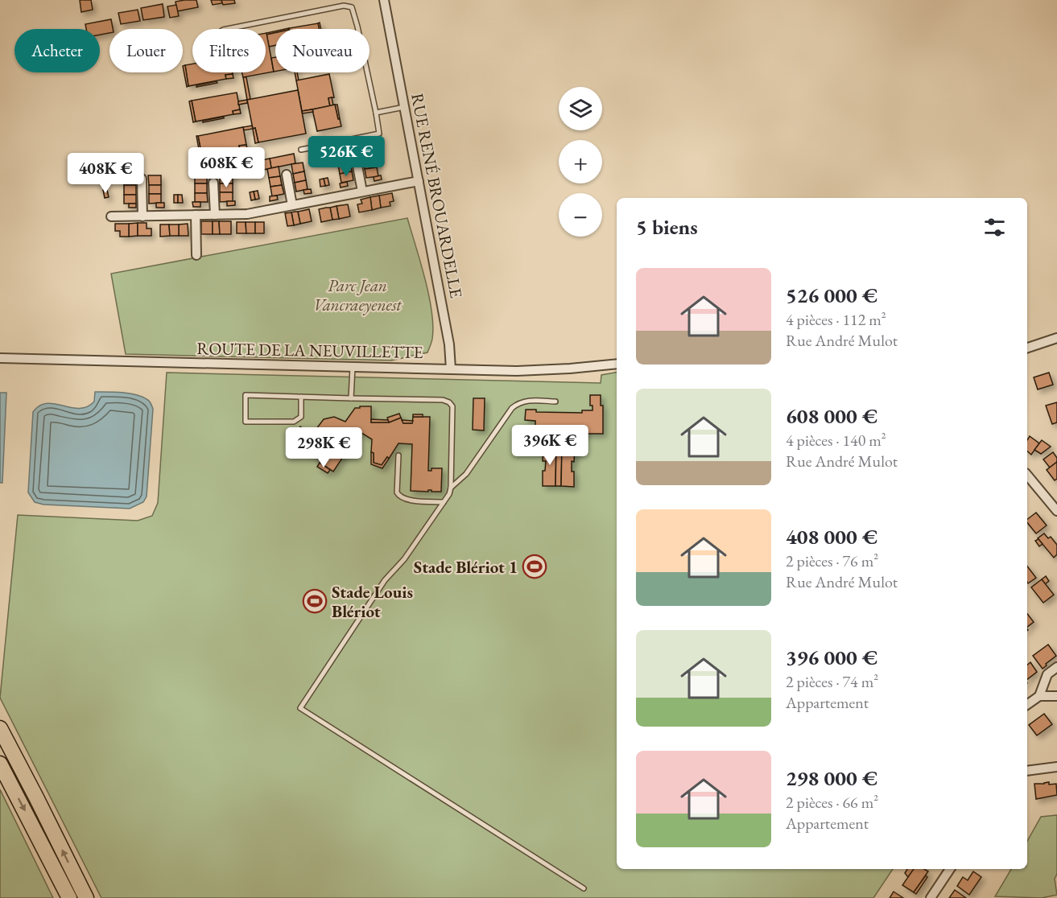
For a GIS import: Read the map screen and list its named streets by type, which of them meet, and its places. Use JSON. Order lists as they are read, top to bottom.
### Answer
{
  "streets": {
    "street": ["RUE RENÉ BROUARDELLE", "ROUTE DE LA NEUVILLETTE"]
  },
  "crossings": [
    ["RUE RENÉ BROUARDELLE", "ROUTE DE LA NEUVILLETTE"]
  ],
  "parks": ["Parc Jean Vancraeyenest"],
  "places": {
    "sports": ["Stade Blériot 1", "Stade Louis Blériot"]
  },
  "page": {
    "chip": [
      "Acheter",
      "Louer",
      "Filtres",
      "Nouveau"
    ],
    "map_buttons": ["+", "−"],
    "price": [
      "526K €",
      "608K €",
      "408K €",
      "396K €",
      "298K €"
    ],
    "heading": "5 biens",
    "list": [
      {
        "name": "526 000 €",
        "note": "4 pièces · 112 m² · Rue André Mulot"
      },
      {
        "name": "608 000 €",
        "note": "4 pièces · 140 m² · Rue André Mulot"
      },
      {
        "name": "408 000 €",
        "note": "2 pièces · 76 m² · Rue André Mulot"
      },
      {
        "name": "396 000 €",
        "note": "2 pièces · 74 m² · Appartement"
      },
      {
        "name": "298 000 €",
        "note": "2 pièces · 66 m² · Appartement"
      }
    ]
  }
}
